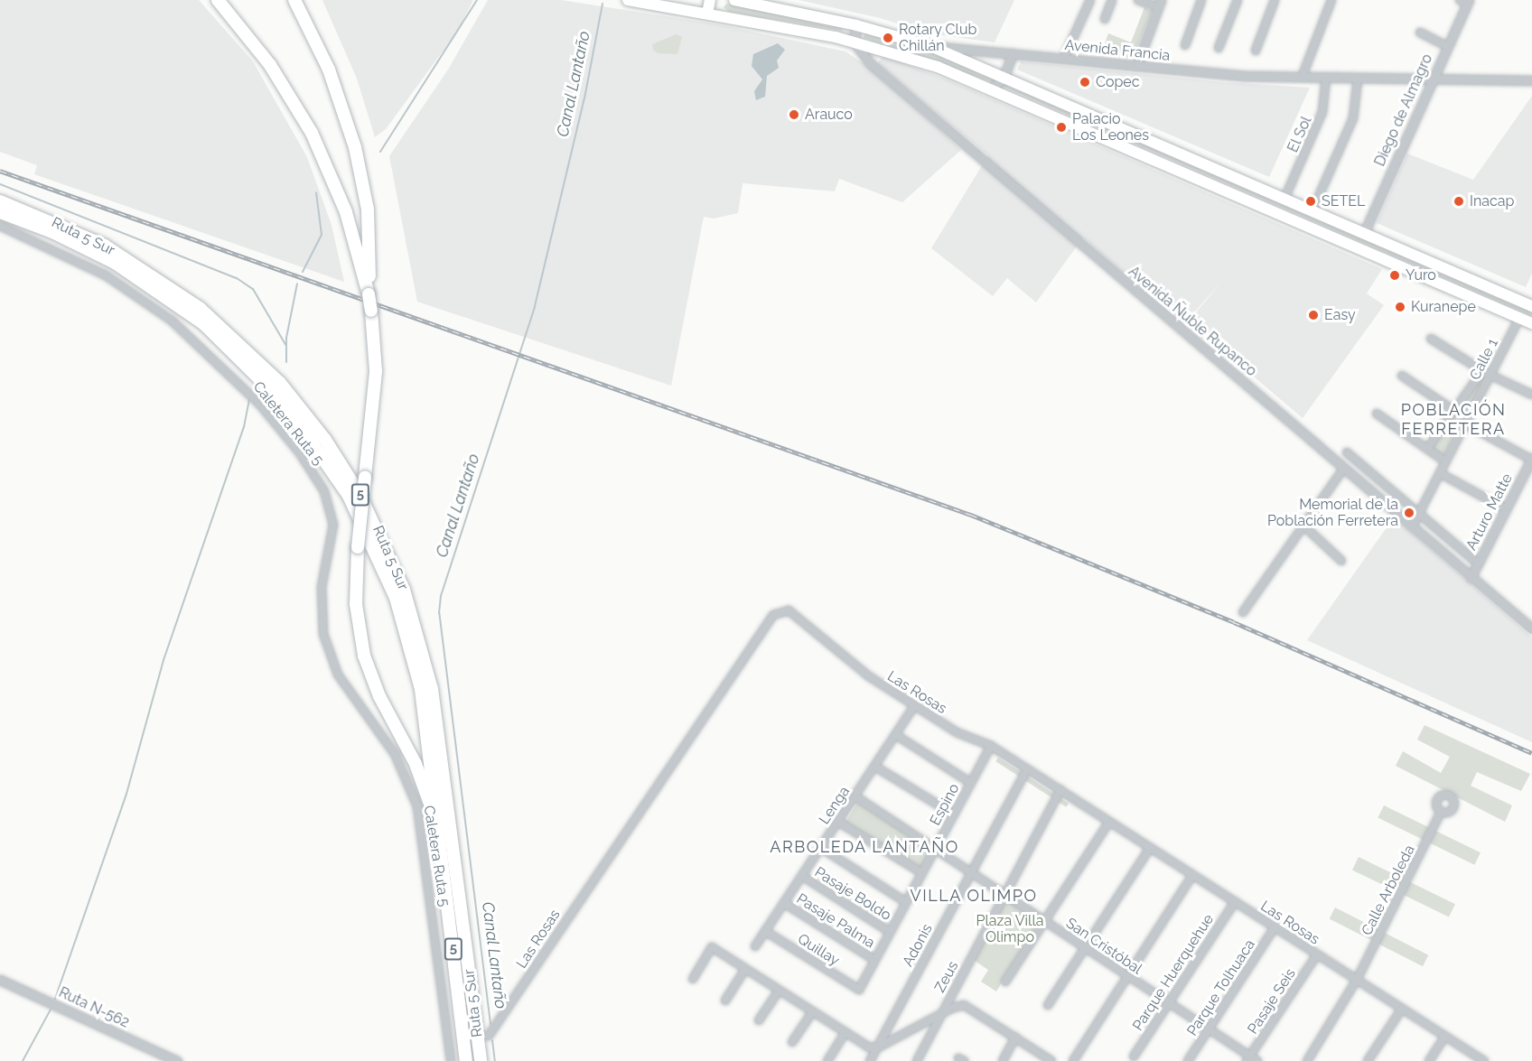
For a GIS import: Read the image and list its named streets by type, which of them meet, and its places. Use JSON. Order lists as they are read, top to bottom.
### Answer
{
  "streets": {
    "highway": ["Ruta 5 Sur", "5"],
    "street": [
      "Avenida Francia",
      "Diego de Almagro",
      "El Sol",
      "Avenida Ñuble Rupanco",
      "Calle 1",
      "Caletera Ruta 5",
      "Arturo Matte",
      "Las Rosas",
      "Espino",
      "Lenga",
      "Calle Arboleda",
      "Pasaje Boldo",
      "Pasaje Palma",
      "Adonis",
      "San Cristóbal",
      "Quillay",
      "Parque Huerquehue",
      "Zeus",
      "Parque Tolhuaca",
      "Pasaje Seis",
      "Ruta N-562"
    ]
  },
  "crossings": [
    ["Avenida Francia", "Diego de Almagro"],
    ["Avenida Francia", "El Sol"],
    ["Avenida Ñuble Rupanco", "Calle 1"],
    ["Avenida Ñuble Rupanco", "Arturo Matte"],
    ["Las Rosas", "Espino"],
    ["Las Rosas", "Lenga"],
    ["Las Rosas", "Calle Arboleda"],
    ["Las Rosas", "Adonis"],
    ["Las Rosas", "Parque Huerquehue"],
    ["Las Rosas", "Zeus"],
    ["Las Rosas", "Parque Tolhuaca"],
    ["Las Rosas", "Pasaje Seis"],
    ["Espino", "Pasaje Boldo"],
    ["Espino", "Pasaje Palma"],
    ["Espino", "San Cristóbal"],
    ["Espino", "Quillay"],
    ["Lenga", "Pasaje Boldo"],
    ["Lenga", "Pasaje Palma"],
    ["Lenga", "San Cristóbal"],
    ["Lenga", "Quillay"],
    ["Adonis", "San Cristóbal"],
    ["San Cristóbal", "Parque Huerquehue"],
    ["San Cristóbal", "Zeus"],
    ["San Cristóbal", "Parque Tolhuaca"],
    ["San Cristóbal", "Pasaje Seis"]
  ],
  "districts": ["POBLACIÓN FERRETERA", "ARBOLEDA LANTAÑO", "VILLA OLIMPO"],
  "water": ["Canal Lantaño"],
  "parks": ["Plaza Villa Olimpo"],
  "places": [
    "Rotary Club Chillán",
    "Copec",
    "Arauco",
    "Palacio Los Leones",
    "SETEL",
    "Inacap",
    "Yuro",
    "Kuranepe",
    "Easy",
    "Memorial de la Población Ferretera"
  ]
}
